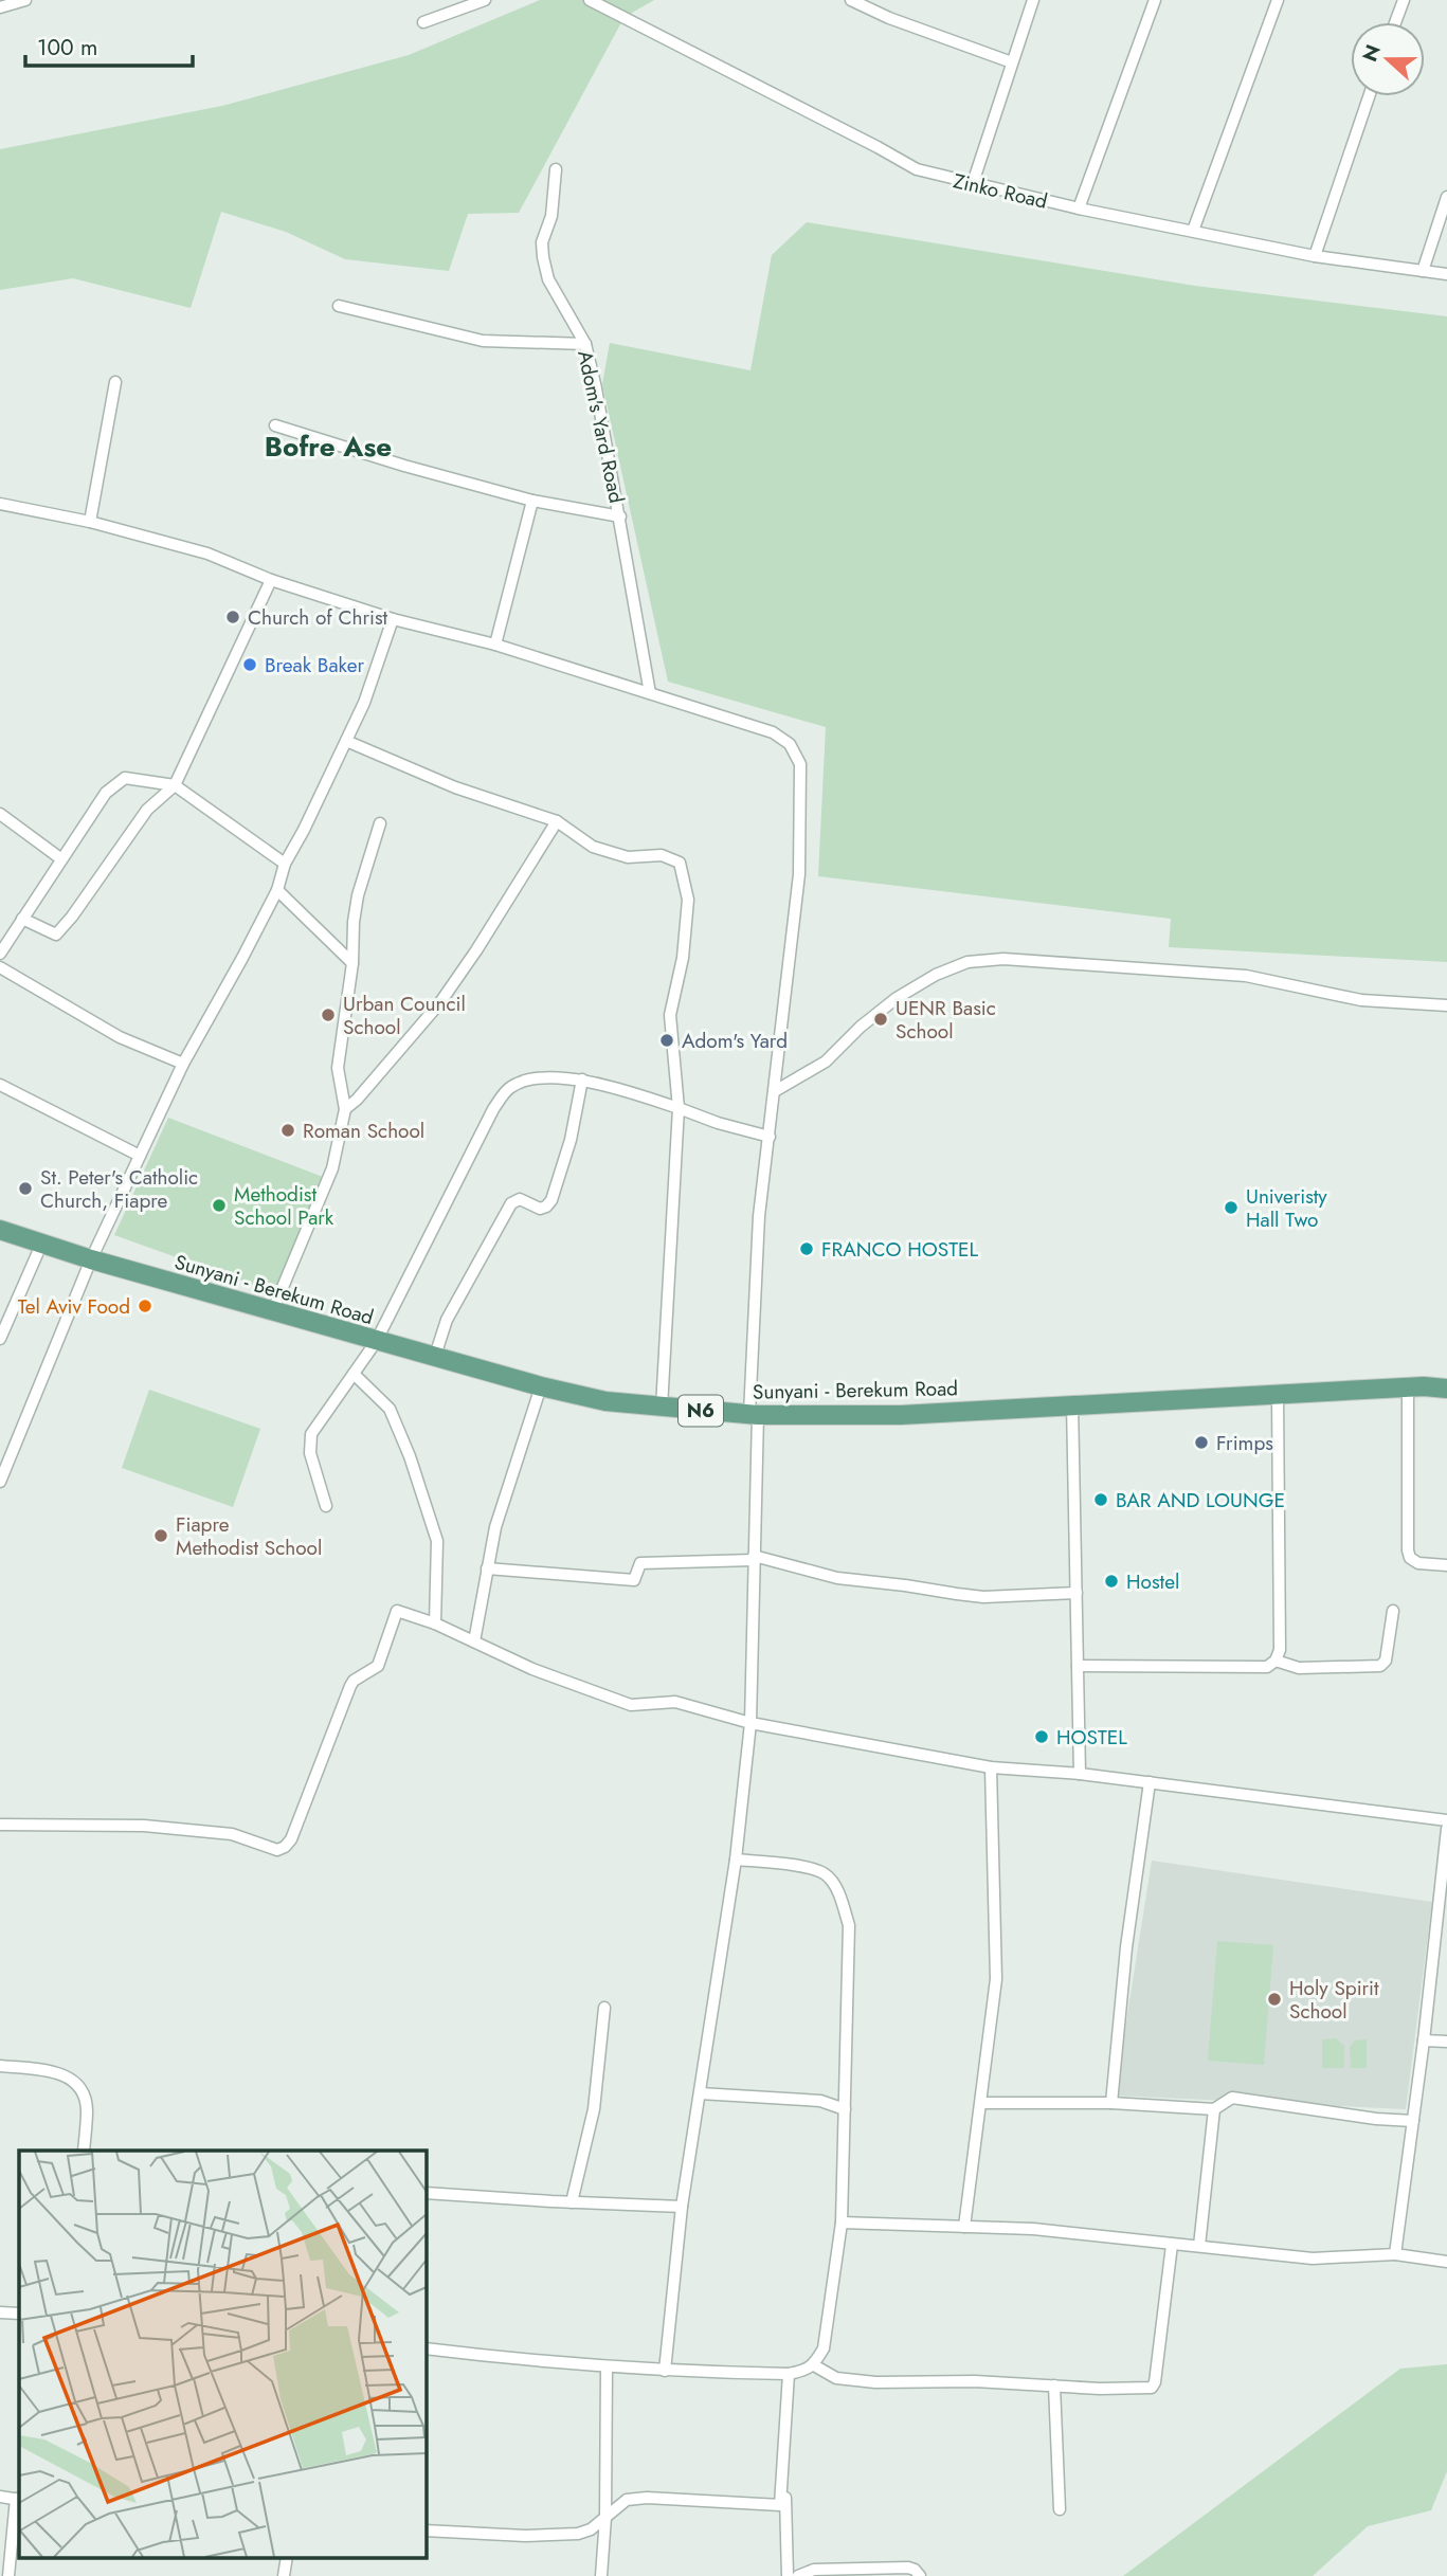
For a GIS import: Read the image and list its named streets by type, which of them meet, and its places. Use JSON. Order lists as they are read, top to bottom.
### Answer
{
  "streets": {
    "main road": ["Sunyani - Berekum Road", "N6"],
    "street": ["Zinko Road", "Adom's Yard Road"]
  },
  "districts": ["Bofre Ase"],
  "places": [
    "Church of Christ",
    "Break Baker",
    "Urban Council School",
    "UENR Basic School",
    "Adom's Yard",
    "Roman School",
    "St. Peter's Catholic Church, Fiapre",
    "Methodist School Park",
    "Univeristy Hall Two",
    "FRANCO HOSTEL",
    "Tel Aviv Food",
    "Frimps",
    "BAR AND LOUNGE",
    "Fiapre Methodist School",
    "Hostel",
    "HOSTEL",
    "Holy Spirit School"
  ],
  "scale_bar": "100 m",
  "north": "left"
}
